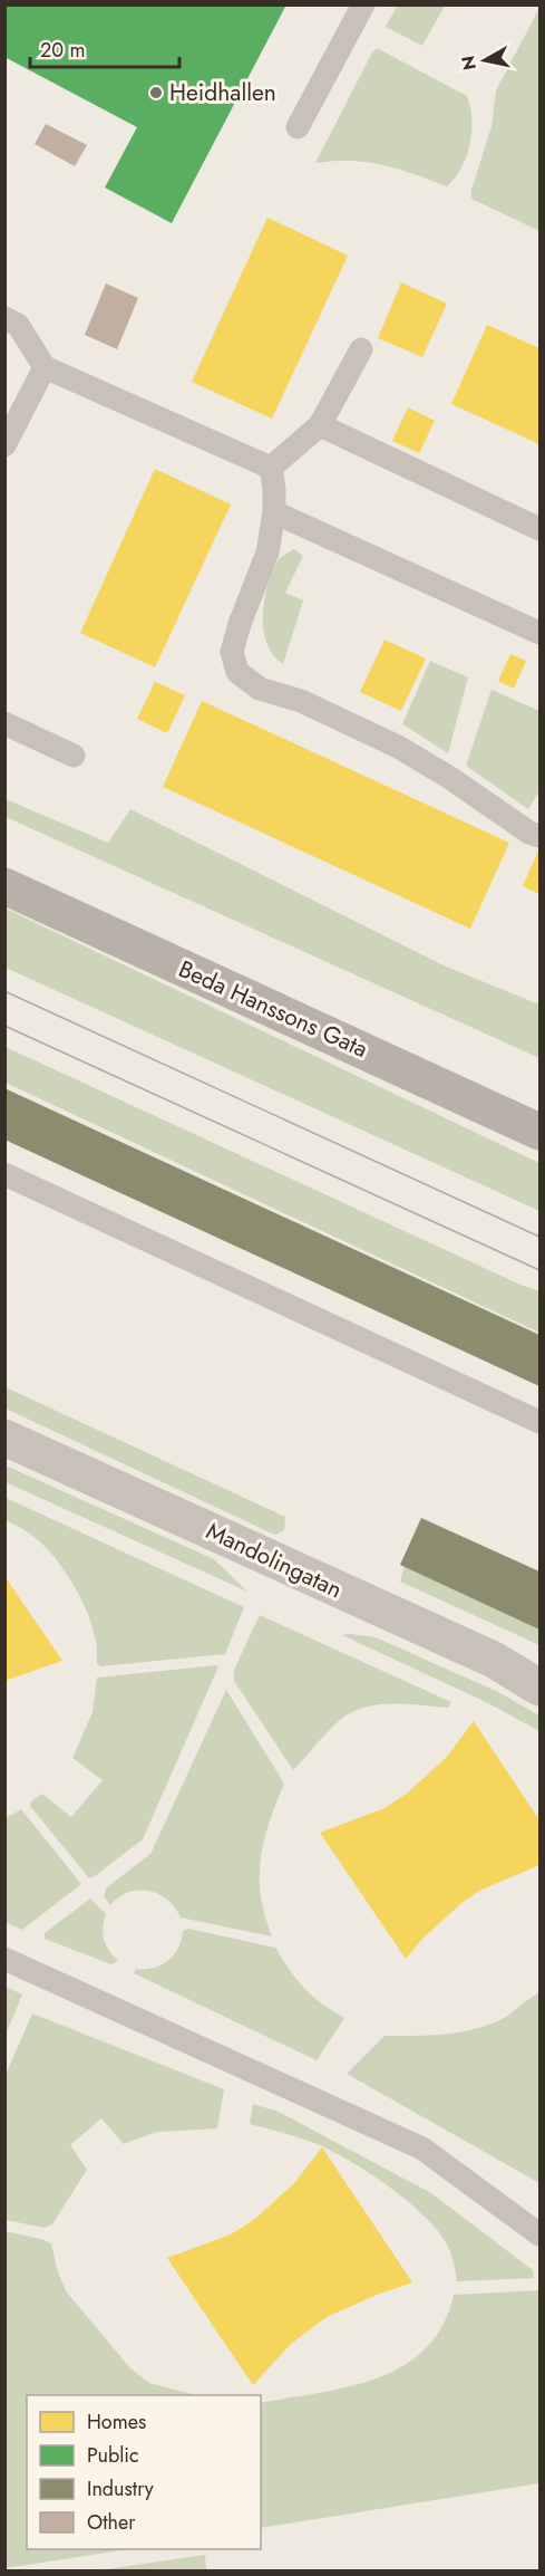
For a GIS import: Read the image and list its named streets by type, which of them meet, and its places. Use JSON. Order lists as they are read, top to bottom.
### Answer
{
  "streets": {
    "street": ["Beda Hanssons Gata", "Mandolingatan"]
  },
  "places": ["Heidhallen"],
  "legend": [
    "Homes",
    "Public",
    "Industry",
    "Other"
  ],
  "scale_bar": "20 m",
  "north": "left"
}
